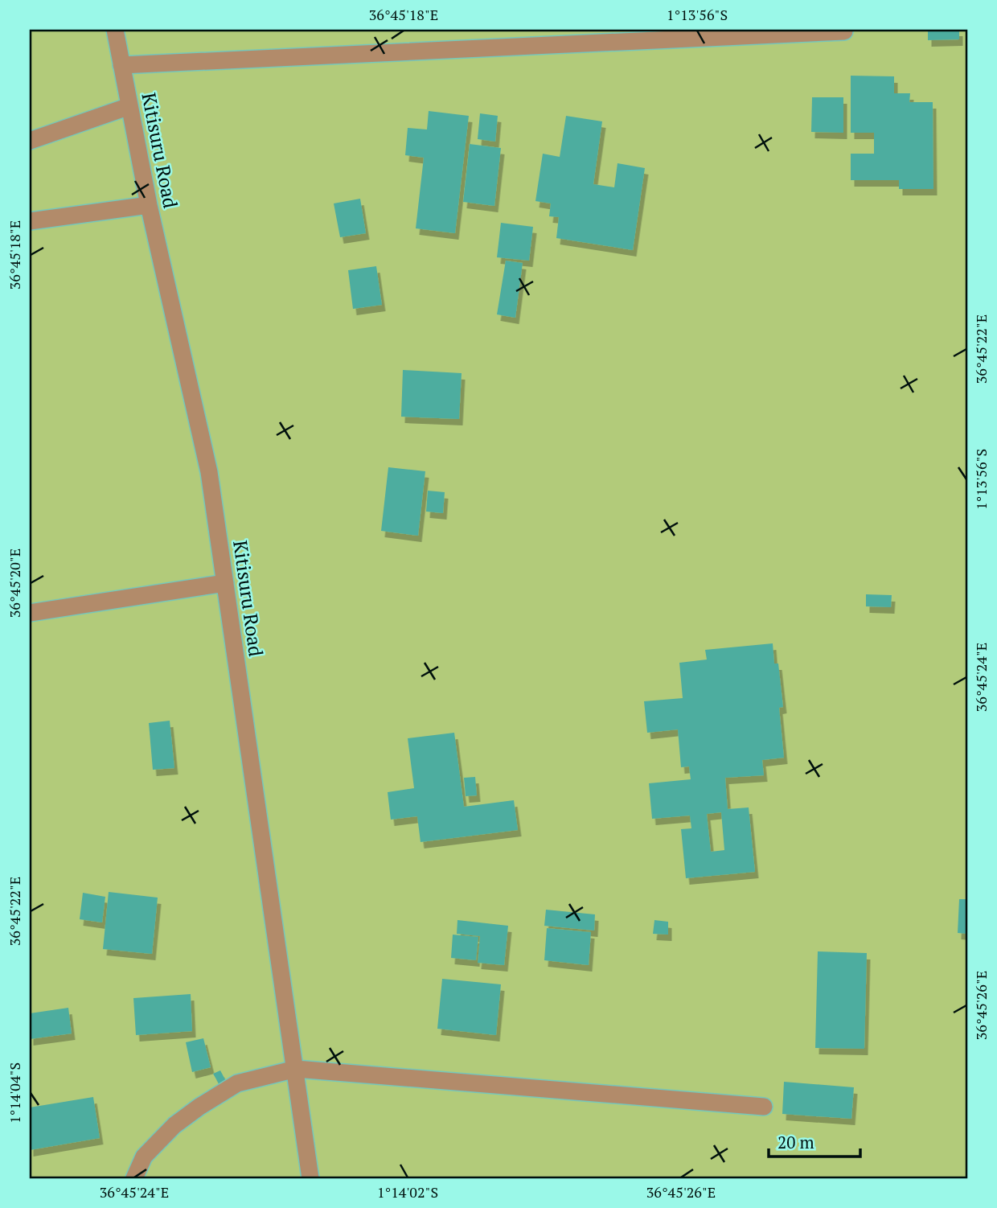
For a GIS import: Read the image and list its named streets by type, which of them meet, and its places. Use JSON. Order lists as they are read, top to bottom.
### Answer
{
  "streets": {
    "street": ["Kitisuru Road"]
  },
  "scale_bar": "20 m",
  "coordinates": [
    "36°45'18\"E",
    "1°13'56\"S",
    "36°45'22\"E",
    "36°45'20\"E",
    "36°45'24\"E",
    "36°45'26\"E",
    "1°14'04\"S",
    "1°14'02\"S"
  ]
}
